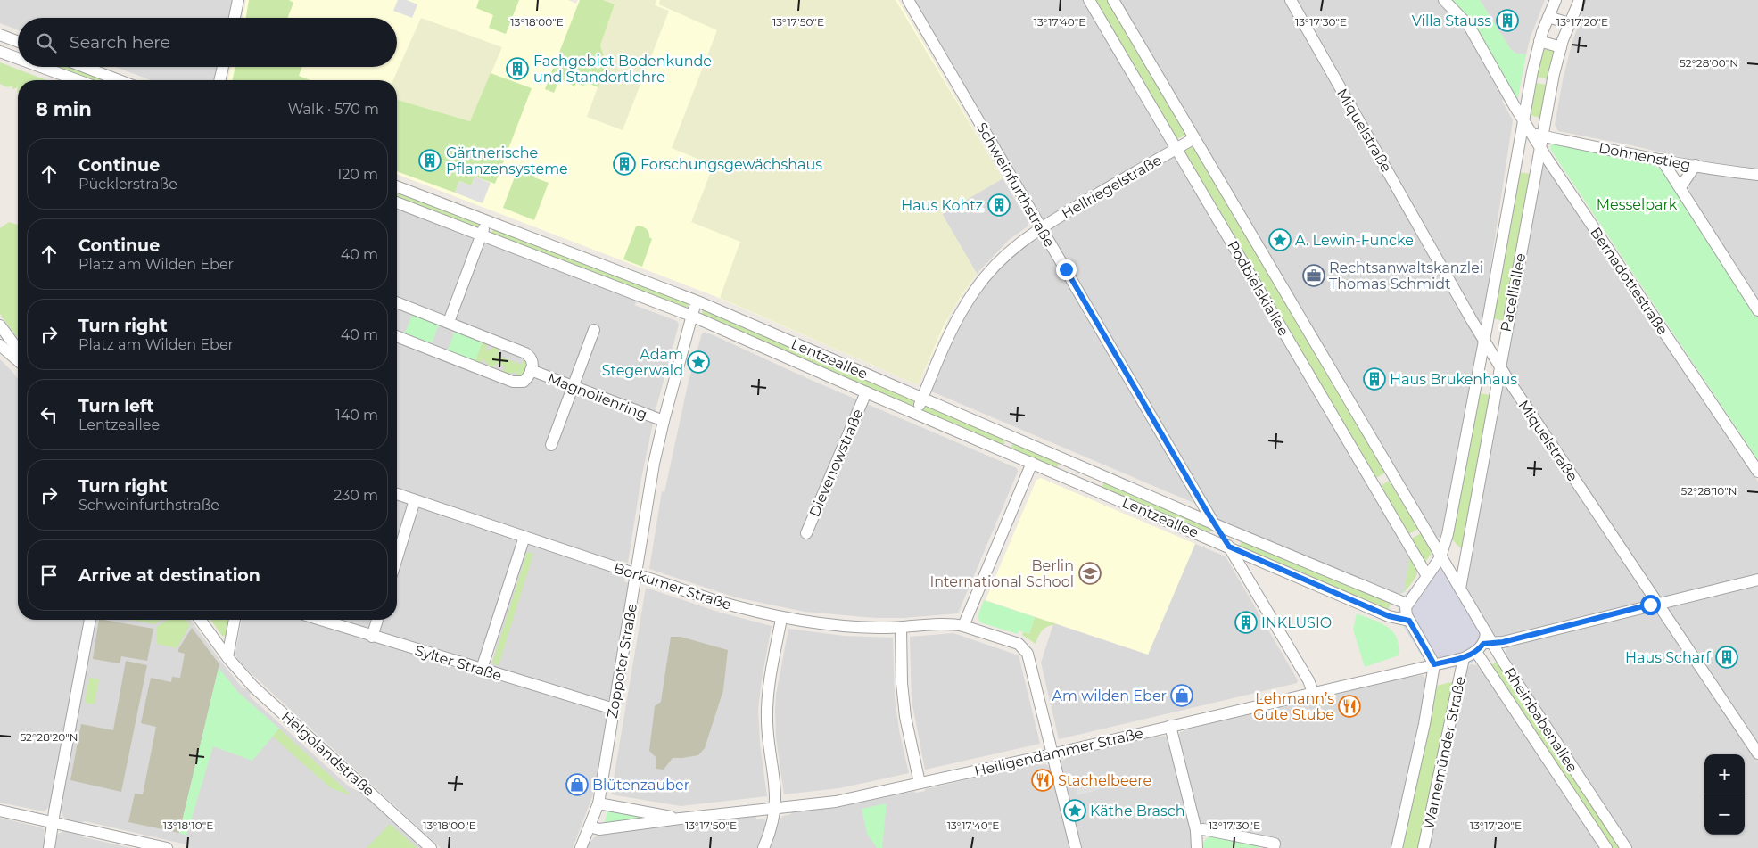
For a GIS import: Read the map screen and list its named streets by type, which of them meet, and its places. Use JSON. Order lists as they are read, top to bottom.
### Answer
{
  "streets": {
    "street": [
      "Miquelstraße",
      "Dohnenstieg",
      "Schweinfurthstraße",
      "Hellriegelstraße",
      "Bernadottestraße",
      "Podbielskiallee",
      "Pacelliallee",
      "Lentzeallee",
      "Magnolienring",
      "Dievenowstraße",
      "Borkumer Straße",
      "Zoppoter Straße",
      "Sylter Straße",
      "Rheinbabenallee",
      "Heiligendammer Straße",
      "Warnemünder Straße",
      "Helgolandstraße"
    ]
  },
  "crossings": [
    ["Miquelstraße", "Pacelliallee"],
    ["Miquelstraße", "Heiligendammer Straße"],
    ["Dohnenstieg", "Bernadottestraße"],
    ["Dohnenstieg", "Pacelliallee"],
    ["Schweinfurthstraße", "Hellriegelstraße"],
    ["Schweinfurthstraße", "Lentzeallee"],
    ["Schweinfurthstraße", "Heiligendammer Straße"],
    ["Hellriegelstraße", "Podbielskiallee"],
    ["Hellriegelstraße", "Lentzeallee"],
    ["Bernadottestraße", "Pacelliallee"],
    ["Podbielskiallee", "Pacelliallee"],
    ["Lentzeallee", "Dievenowstraße"],
    ["Lentzeallee", "Zoppoter Straße"],
    ["Magnolienring", "Zoppoter Straße"],
    ["Borkumer Straße", "Zoppoter Straße"],
    ["Borkumer Straße", "Heiligendammer Straße"],
    ["Zoppoter Straße", "Sylter Straße"],
    ["Zoppoter Straße", "Heiligendammer Straße"],
    ["Rheinbabenallee", "Heiligendammer Straße"],
    ["Heiligendammer Straße", "Warnemünder Straße"]
  ],
  "parks": ["Messelpark"],
  "places": {
    "building": [
      "Villa Stauss",
      "Fachgebiet Bodenkunde und Standortlehre",
      "Gärtnerische Pflanzensysteme",
      "Forschungsgewächshaus",
      "Haus Kohtz",
      "Haus Brukenhaus",
      "INKLUSIO",
      "Haus Scharf"
    ],
    "place": ["A. Lewin-Funcke", "Adam Stegerwald", "Käthe Brasch"],
    "office": ["Rechtsanwaltskanzlei Thomas Schmidt"],
    "school or university": ["Berlin International School"],
    "shop": ["Am wilden Eber", "Blütenzauber"],
    "restaurant": ["Lehmann’s Gute Stube", "Stachelbeere"]
  },
  "page": {
    "search": "Search here",
    "heading": ["8 min", "Walk · 570 m"],
    "list": [
      ["Continue", "Pücklerstraße", "120 m"],
      ["Continue", "Platz am Wilden Eber", "40 m"],
      ["Turn right", "Platz am Wilden Eber", "40 m"],
      ["Turn left", "Lentzeallee", "140 m"],
      ["Turn right", "Schweinfurthstraße", "230 m"],
      "Arrive at destination"
    ],
    "map_buttons": ["+", "−"]
  },
  "coordinates": [
    "13°18'00\"E",
    "13°17'50\"E",
    "13°17'40\"E",
    "13°17'30\"E",
    "13°17'20\"E",
    "52°28'00\"N",
    "52°28'10\"N",
    "52°28'20\"N",
    "13°18'10\"E"
  ]
}
